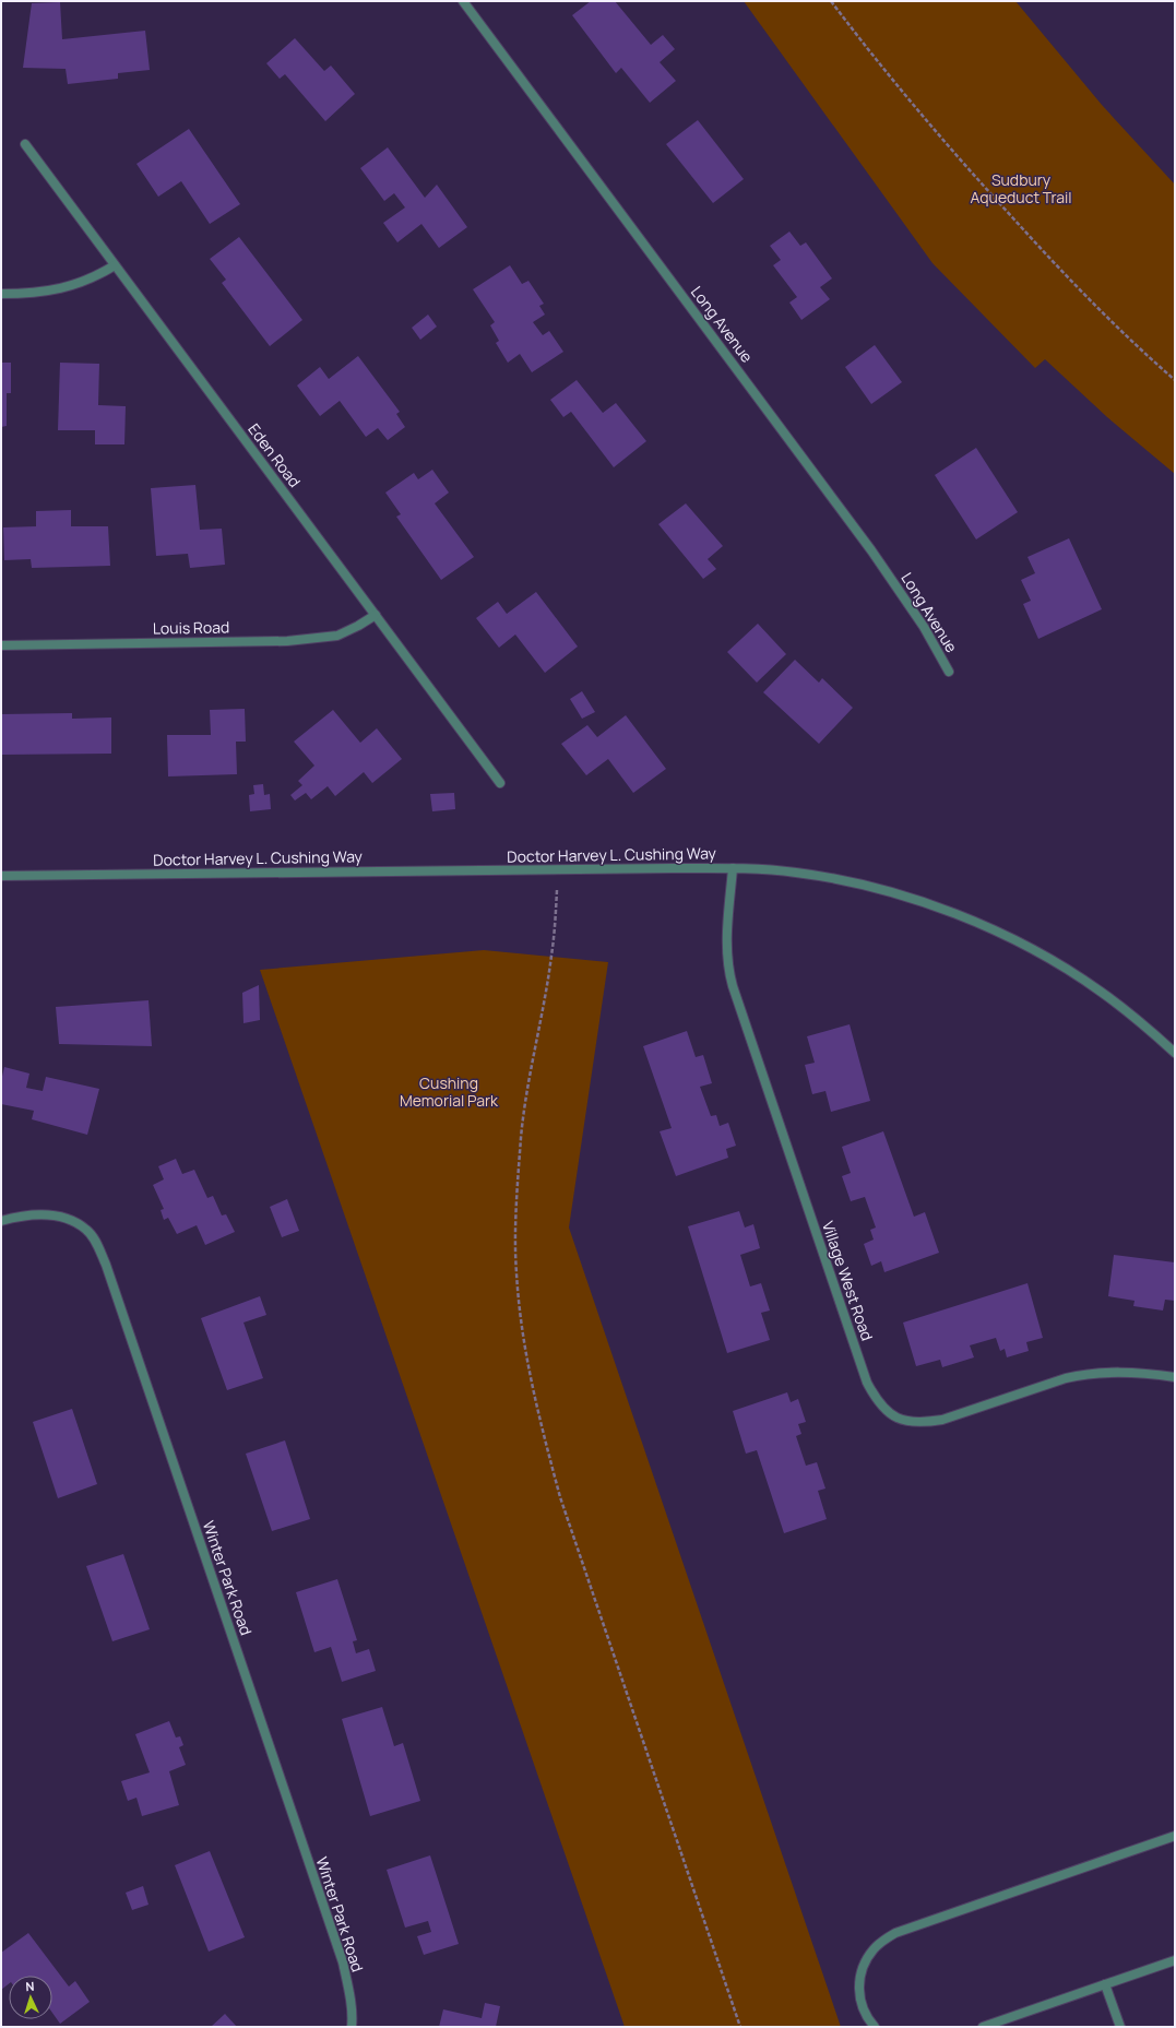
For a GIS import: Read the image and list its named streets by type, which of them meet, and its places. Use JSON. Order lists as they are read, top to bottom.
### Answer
{
  "streets": {
    "street": [
      "Long Avenue",
      "Eden Road",
      "Louis Road",
      "Doctor Harvey L. Cushing Way",
      "Village West Road",
      "Winter Park Road"
    ]
  },
  "crossings": [
    ["Eden Road", "Louis Road"],
    ["Doctor Harvey L. Cushing Way", "Village West Road"]
  ],
  "parks": ["Sudbury Aqueduct Trail", "Cushing Memorial Park"],
  "north": "top"
}
